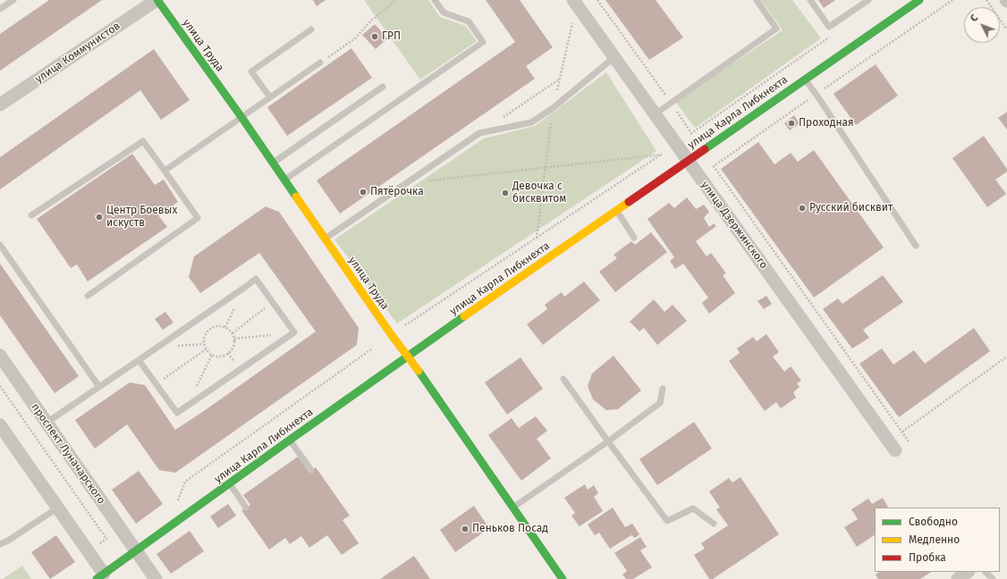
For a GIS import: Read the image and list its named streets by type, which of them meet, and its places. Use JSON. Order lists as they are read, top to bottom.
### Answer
{
  "streets": {
    "main road": ["улица Труда", "улица Карла Либкнехта"],
    "street": ["улица Коммунистов", "улица Дзержинского", "проспект Луначарского"]
  },
  "crossings": [
    ["улица Труда", "улица Коммунистов"],
    ["улица Труда", "улица Карла Либкнехта"],
    ["улица Карла Либкнехта", "улица Дзержинского"],
    ["улица Карла Либкнехта", "проспект Луначарского"]
  ],
  "places": [
    "ГРП",
    "Проходная",
    "Пятёрочка",
    "Девочка с бисквитом",
    "Русский бисквит",
    "Центр Боевых искуств",
    "Пеньков Посад"
  ],
  "legend": ["Свободно", "Медленно", "Пробка"],
  "north": "top left"
}
